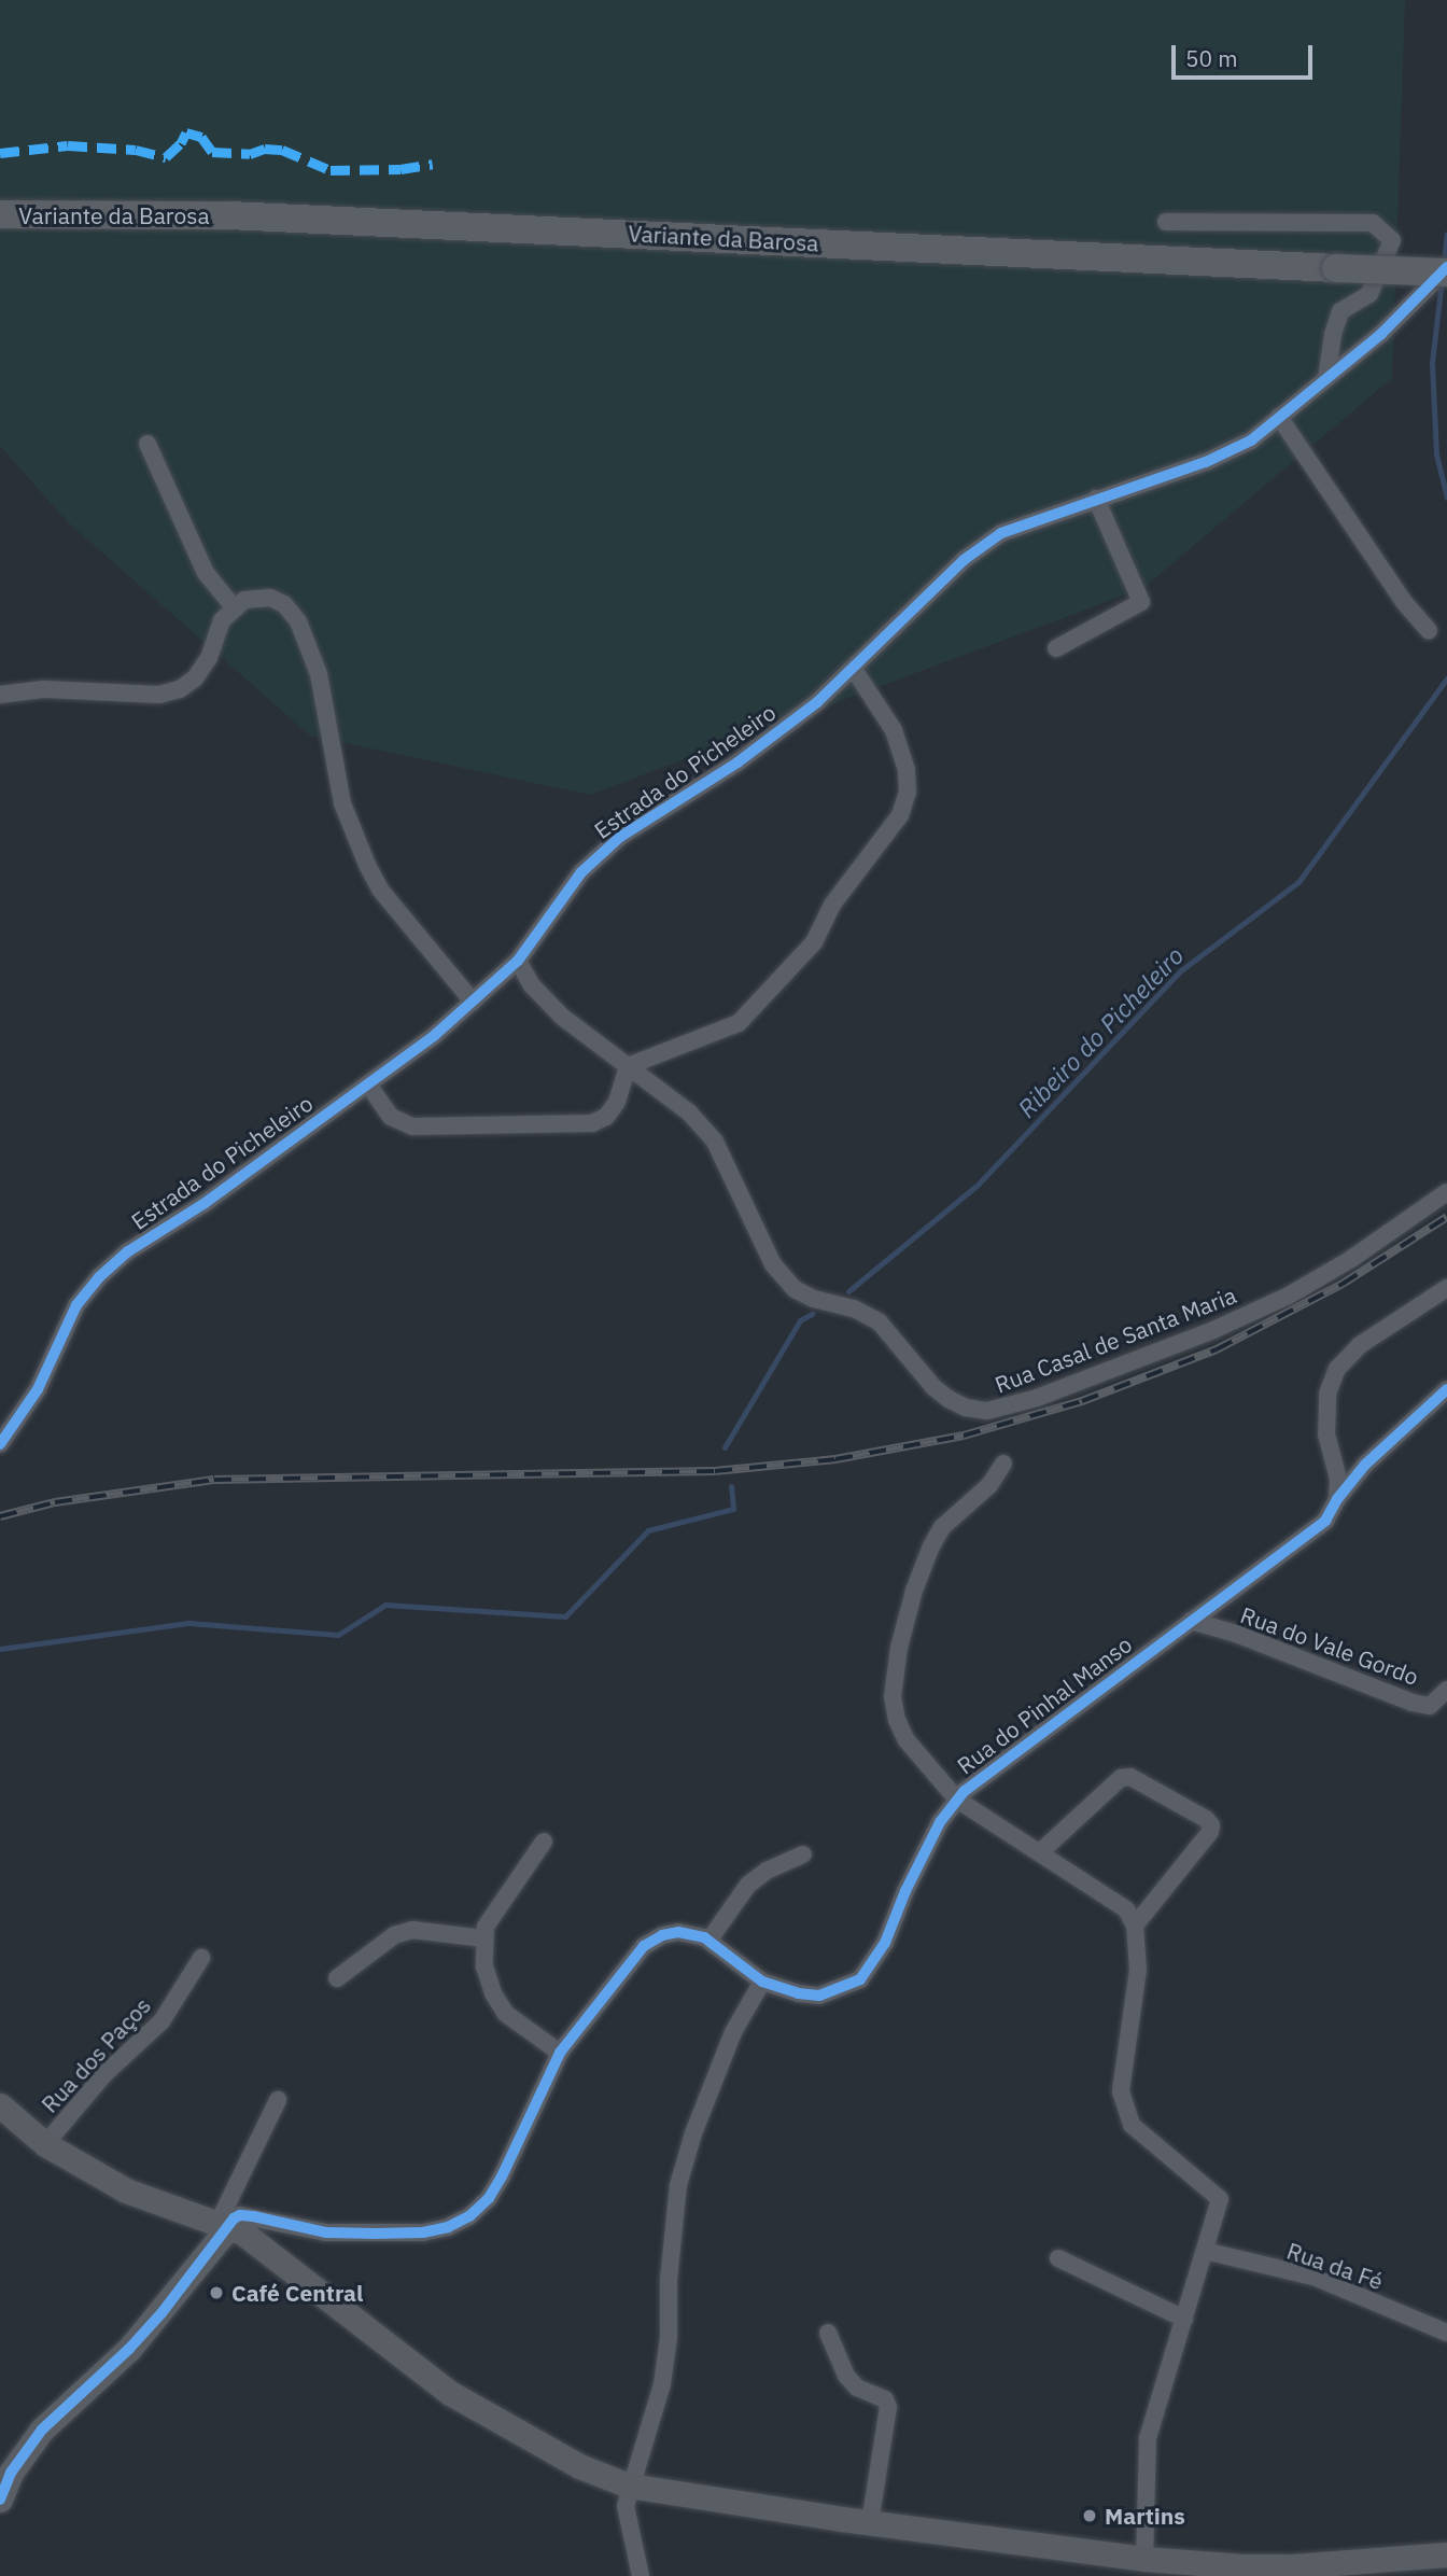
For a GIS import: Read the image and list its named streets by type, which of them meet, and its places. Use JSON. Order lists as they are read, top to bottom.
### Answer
{
  "streets": {
    "main road": ["Variante da Barosa"],
    "street": [
      "Estrada do Picheleiro",
      "Rua Casal de Santa Maria",
      "Rua do Vale Gordo",
      "Rua do Pinhal Manso",
      "Rua dos Paços",
      "Rua da Fé"
    ]
  },
  "crossings": [
    ["Variante da Barosa", "Estrada do Picheleiro"],
    ["Estrada do Picheleiro", "Rua Casal de Santa Maria"],
    ["Rua do Vale Gordo", "Rua do Pinhal Manso"]
  ],
  "water": ["Ribeiro do Picheleiro"],
  "places": ["Café Central", "Martins"],
  "scale_bar": "50 m"
}
